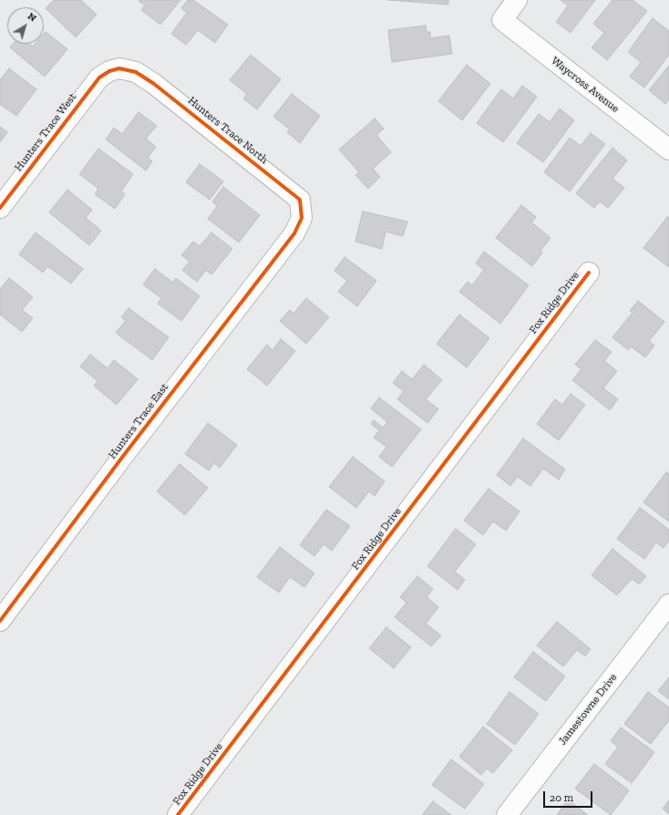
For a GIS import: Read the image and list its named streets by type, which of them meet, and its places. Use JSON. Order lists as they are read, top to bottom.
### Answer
{
  "streets": {
    "street": [
      "Waycross Avenue",
      "Hunters Trace North",
      "Hunters Trace West",
      "Fox Ridge Drive",
      "Hunters Trace East",
      "Jamestowne Drive"
    ]
  },
  "crossings": [
    ["Hunters Trace North", "Hunters Trace West"],
    ["Hunters Trace North", "Hunters Trace East"]
  ],
  "scale_bar": "20 m",
  "north": "top right"
}
